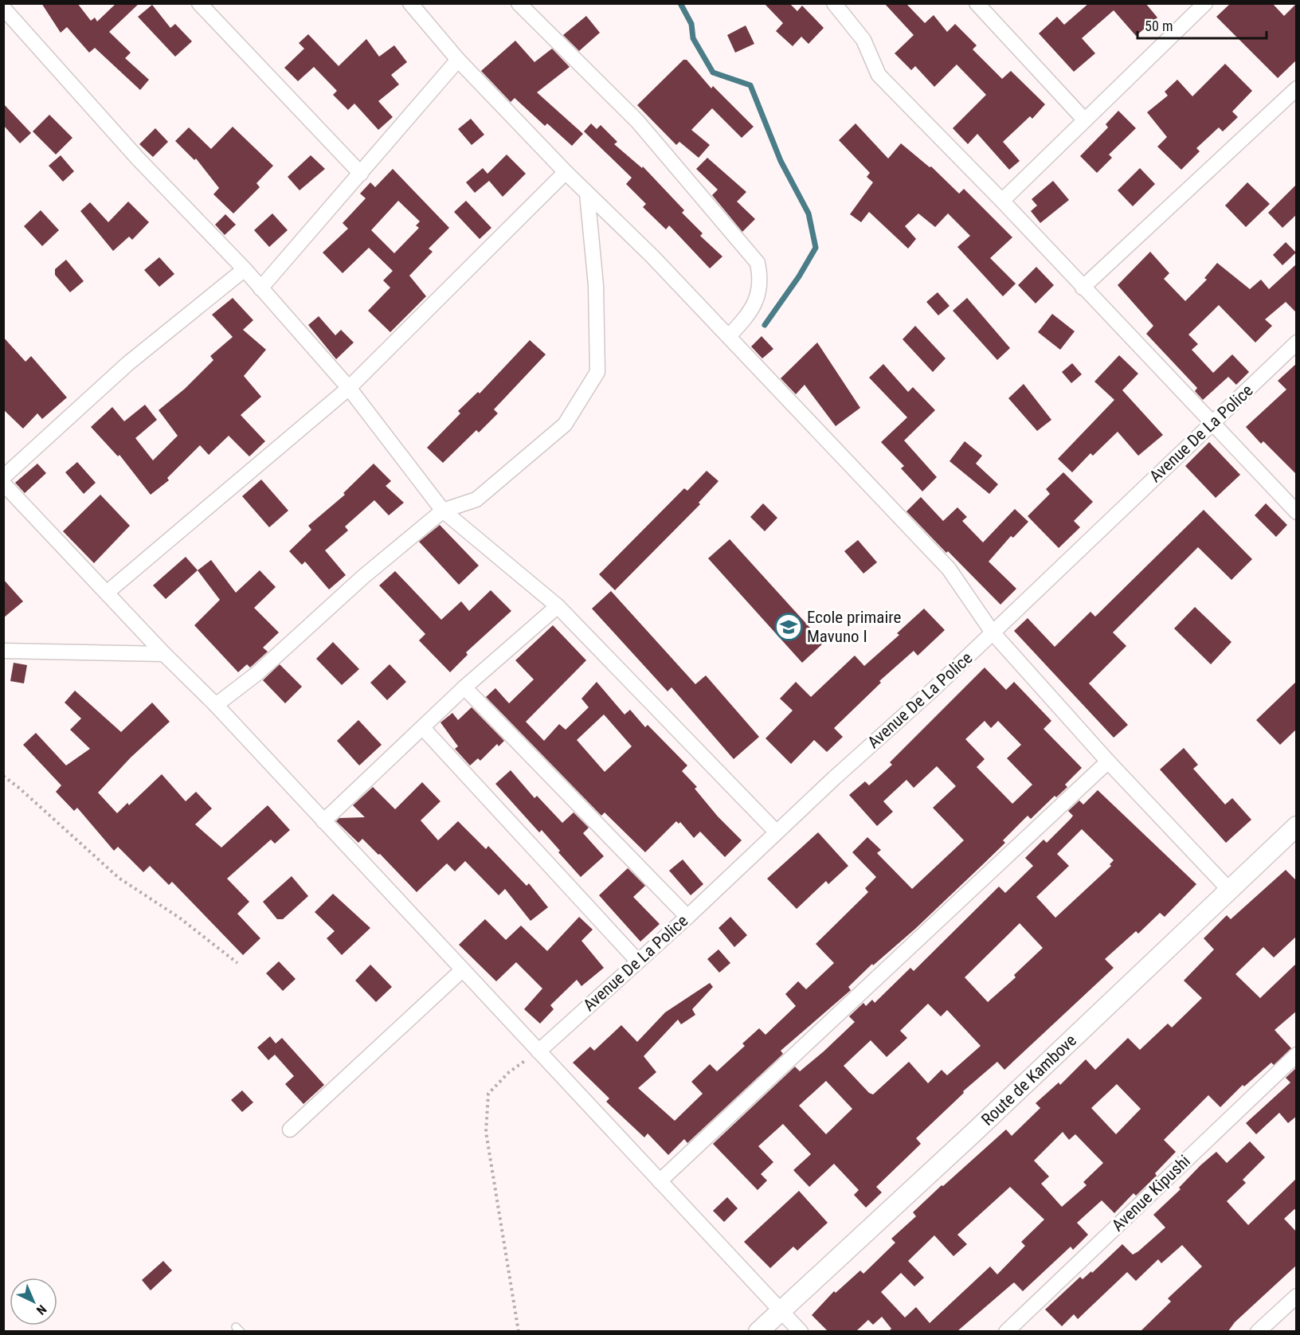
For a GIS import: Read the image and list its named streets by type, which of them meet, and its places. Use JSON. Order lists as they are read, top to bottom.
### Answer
{
  "streets": {
    "street": ["Avenue De La Police", "Route de Kambove", "Avenue Kipushi"]
  },
  "places": {
    "school or university": ["Ecole primaire Mavuno I"]
  },
  "scale_bar": "50 m",
  "north": "bottom right"
}
